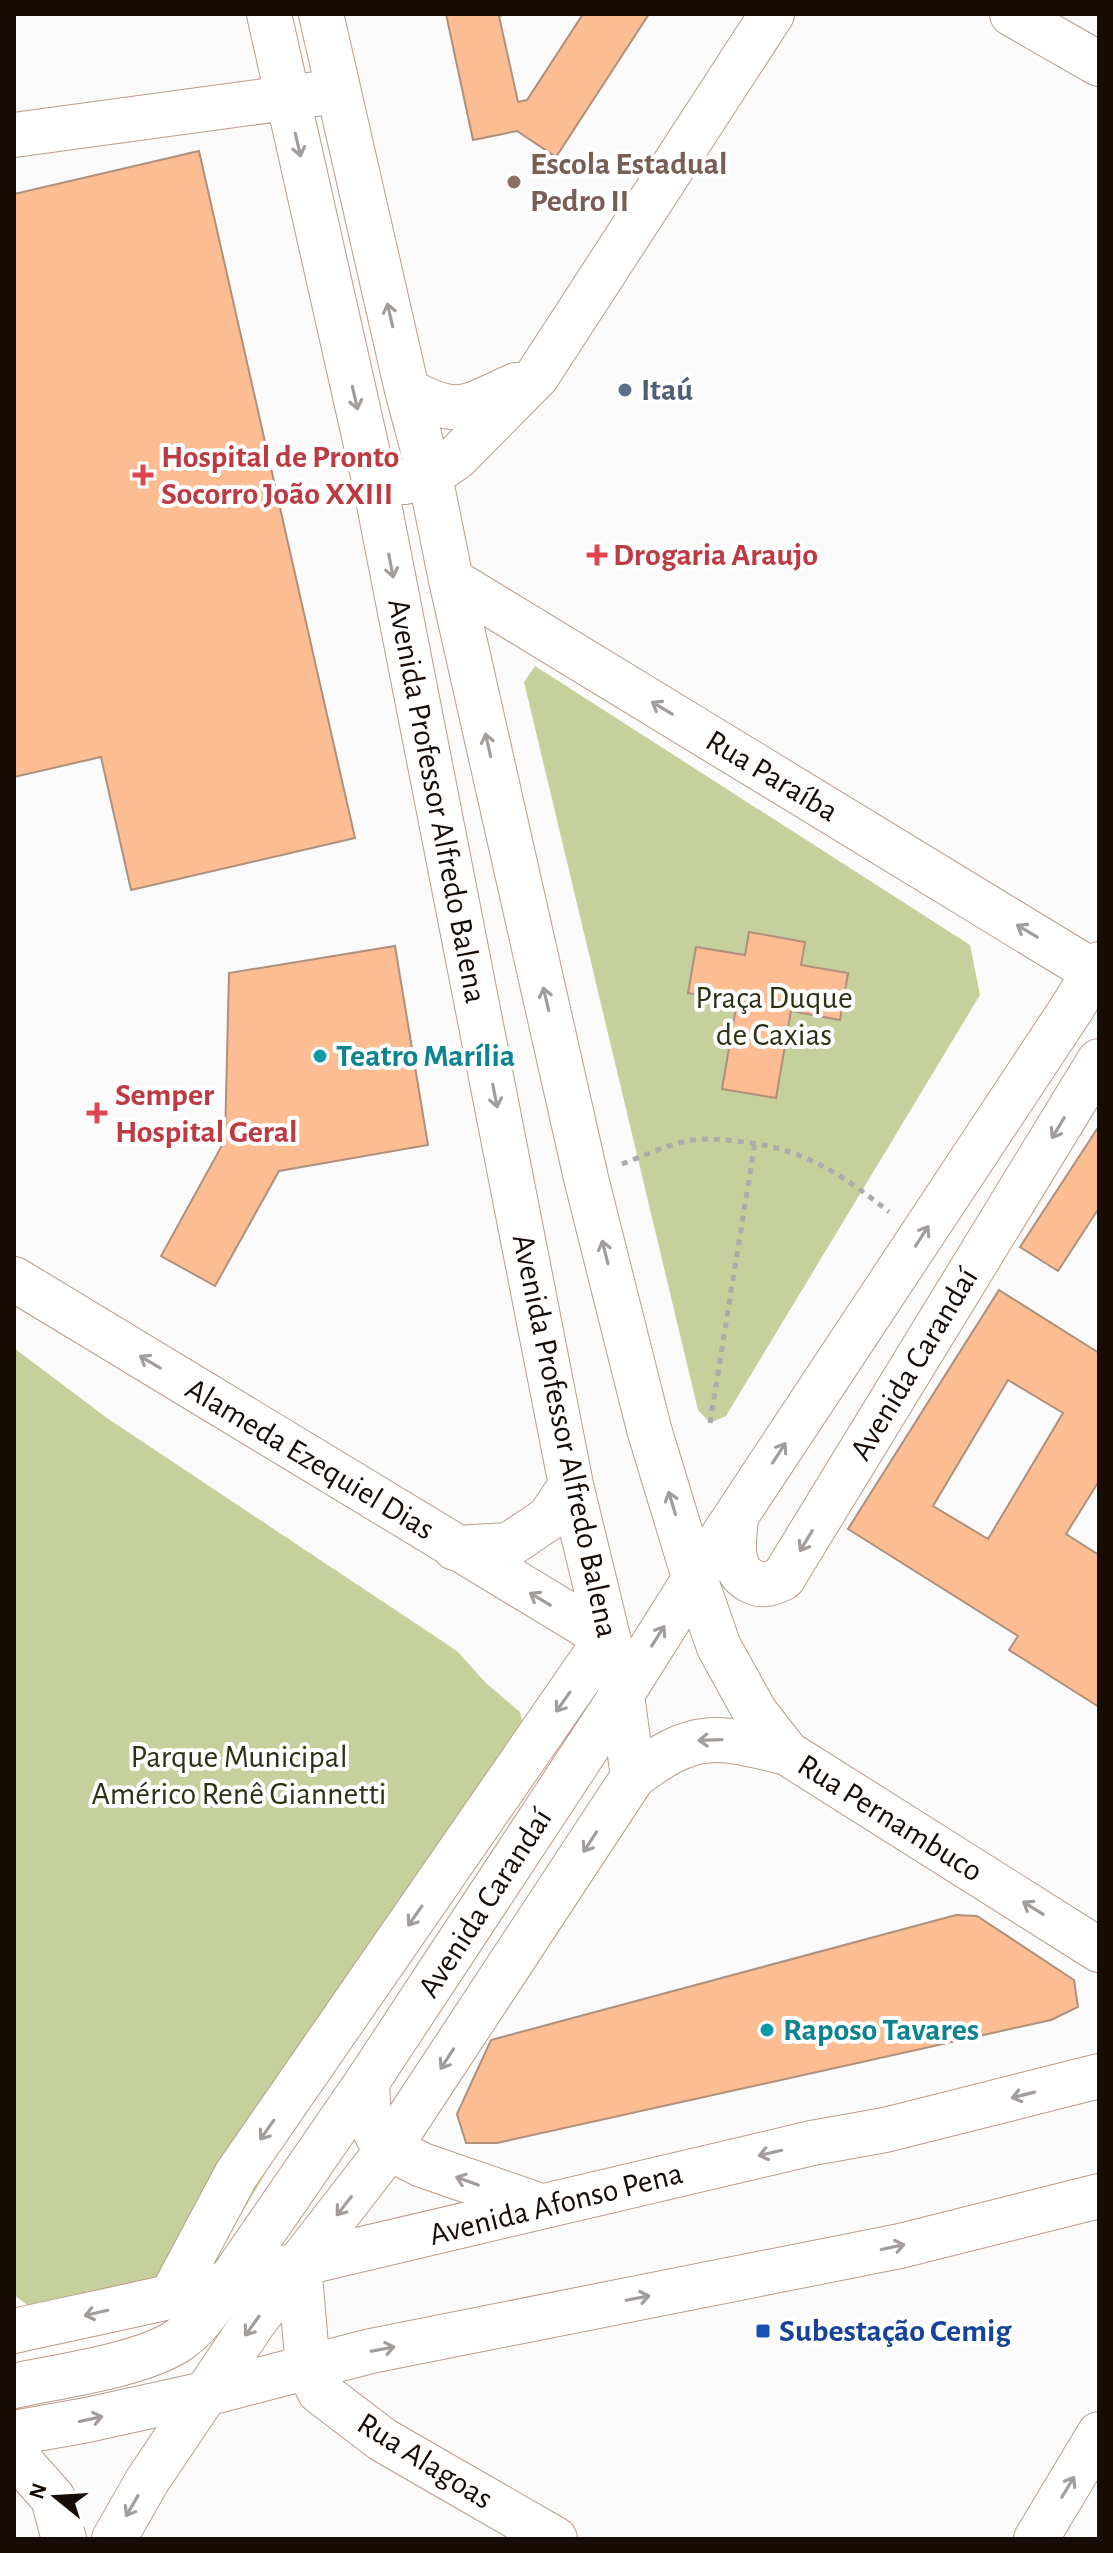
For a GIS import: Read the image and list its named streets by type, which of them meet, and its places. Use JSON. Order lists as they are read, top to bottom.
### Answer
{
  "streets": {
    "street": [
      "Rua Paraíba",
      "Avenida Professor Alfredo Balena",
      "Avenida Carandaí",
      "Alameda Ezequiel Dias",
      "Rua Pernambuco",
      "Avenida Afonso Pena",
      "Rua Alagoas"
    ]
  },
  "crossings": [
    ["Rua Paraíba", "Avenida Professor Alfredo Balena"],
    ["Rua Paraíba", "Avenida Carandaí"],
    ["Avenida Professor Alfredo Balena", "Avenida Carandaí"],
    ["Avenida Professor Alfredo Balena", "Alameda Ezequiel Dias"],
    ["Avenida Professor Alfredo Balena", "Rua Pernambuco"],
    ["Avenida Carandaí", "Avenida Afonso Pena"]
  ],
  "one_way": ["Rua Paraíba", "Alameda Ezequiel Dias", "Rua Pernambuco"],
  "parks": ["Praça Duque de Caxias", "Parque Municipal Américo Renê Giannetti"],
  "places": {
    "other": [
      "Escola Estadual Pedro II",
      "Itaú",
      "Teatro Marília",
      "Raposo Tavares"
    ],
    "health": ["Hospital de Pronto Socorro João XXIII", "Drogaria Araujo", "Semper Hospital Geral"],
    "transit": ["Subestação Cemig"]
  },
  "north": "left"
}
